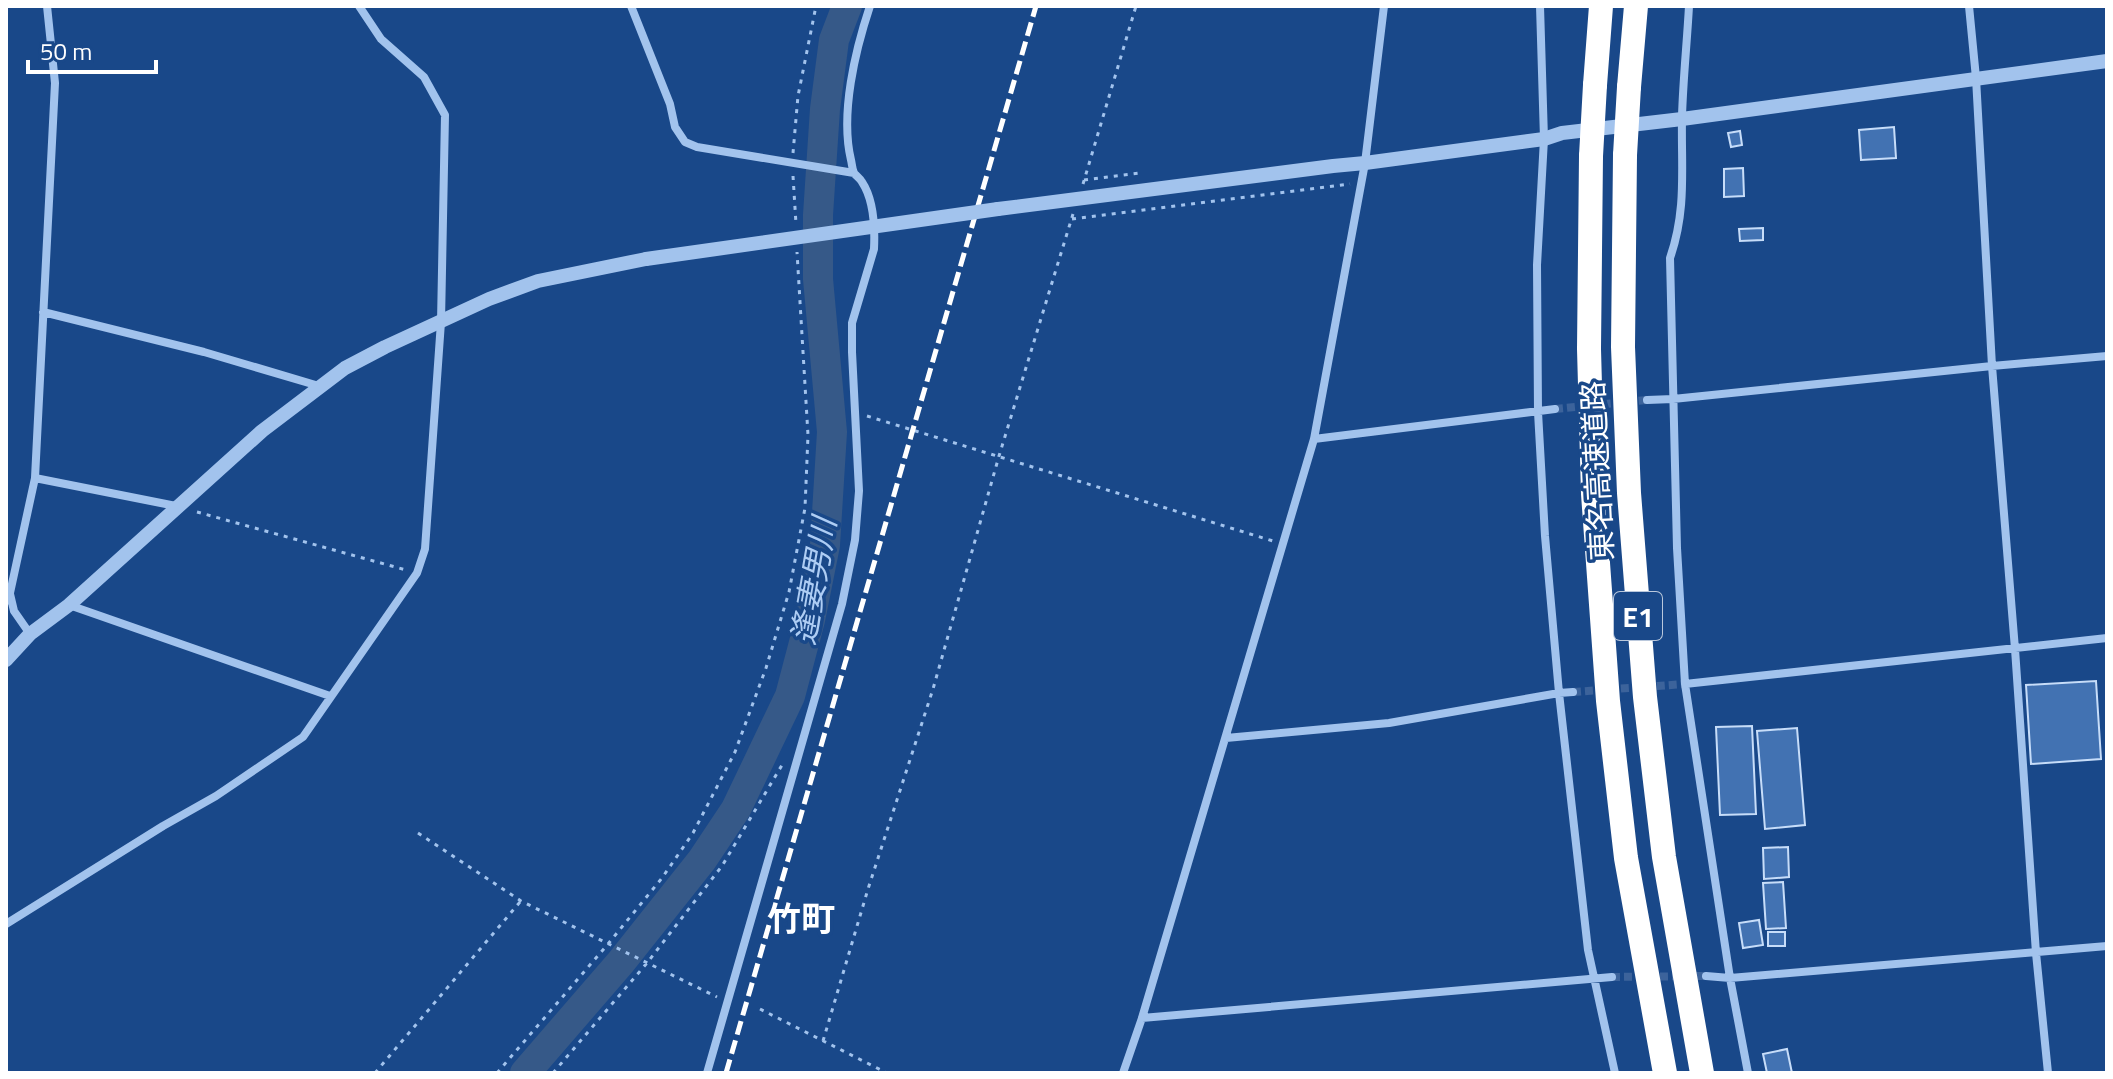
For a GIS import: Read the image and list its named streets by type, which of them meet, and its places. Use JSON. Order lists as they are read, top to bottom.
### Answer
{
  "streets": {
    "highway": ["東名高速道路", "E1"]
  },
  "districts": ["竹町"],
  "water": ["逢妻男川"],
  "scale_bar": "50 m"
}
